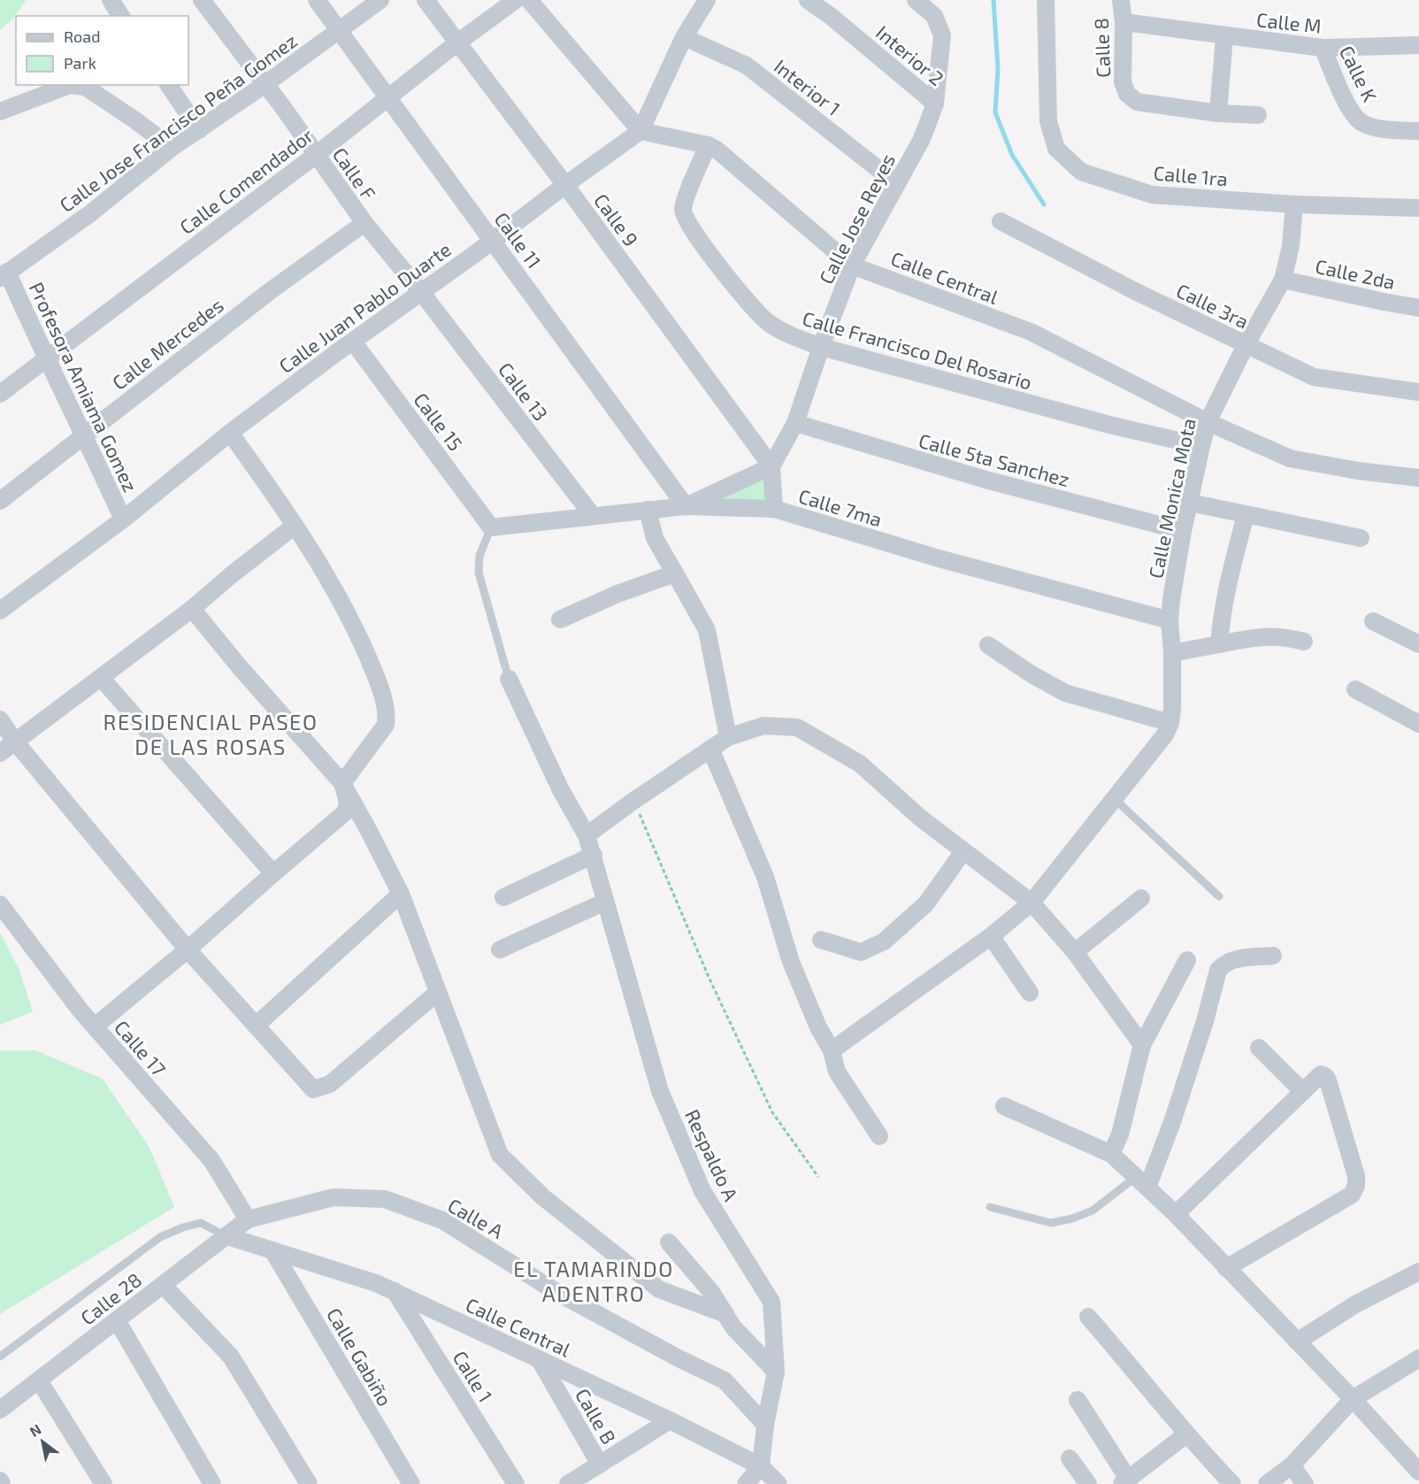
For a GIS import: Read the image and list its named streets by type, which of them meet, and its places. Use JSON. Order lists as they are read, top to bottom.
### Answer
{
  "streets": {
    "street": [
      "Calle M",
      "Calle 8",
      "Interior 2",
      "Calle K",
      "Interior 1",
      "Calle Jose Francisco Peña Gomez",
      "Calle F",
      "Calle 1ra",
      "Calle Comendador",
      "Calle Jose Reyes",
      "Calle 9",
      "Calle 11",
      "Calle 2da",
      "Calle Central",
      "Calle 3ra",
      "Calle Juan Pablo Duarte",
      "Calle Mercedes",
      "Calle Francisco Del Rosario",
      "Profesora Amiama Gomez",
      "Calle 13",
      "Calle 15",
      "Calle 5ta Sanchez",
      "Calle Monica Mota",
      "Calle 7ma",
      "Calle 17",
      "Respaldo A",
      "Calle A",
      "Calle 28",
      "Calle Gabiño",
      "Calle 1",
      "Calle B"
    ]
  },
  "crossings": [
    ["Calle M", "Calle 8"],
    ["Calle M", "Calle K"],
    ["Interior 2", "Calle Jose Reyes"],
    ["Interior 1", "Calle Jose Reyes"],
    ["Interior 1", "Calle Juan Pablo Duarte"],
    ["Calle Jose Francisco Peña Gomez", "Calle F"],
    ["Calle Jose Francisco Peña Gomez", "Calle 11"],
    ["Calle Jose Francisco Peña Gomez", "Profesora Amiama Gomez"],
    ["Calle F", "Calle Comendador"],
    ["Calle F", "Calle Juan Pablo Duarte"],
    ["Calle F", "Calle Mercedes"],
    ["Calle F", "Calle 13"],
    ["Calle 1ra", "Calle Monica Mota"],
    ["Calle Comendador", "Calle 9"],
    ["Calle Comendador", "Calle 11"],
    ["Calle Comendador", "Profesora Amiama Gomez"],
    ["Calle Jose Reyes", "Calle 9"],
    ["Calle Jose Reyes", "Calle Central"],
    ["Calle Jose Reyes", "Calle Francisco Del Rosario"],
    ["Calle Jose Reyes", "Calle 5ta Sanchez"],
    ["Calle 9", "Calle Juan Pablo Duarte"],
    ["Calle 11", "Calle Juan Pablo Duarte"],
    ["Calle 11", "Calle 7ma"],
    ["Calle 2da", "Calle Monica Mota"],
    ["Calle Central", "Calle Juan Pablo Duarte"],
    ["Calle Central", "Calle Francisco Del Rosario"],
    ["Calle Central", "Calle Monica Mota"],
    ["Calle Central", "Respaldo A"],
    ["Calle Central", "Calle 28"],
    ["Calle Central", "Calle Gabiño"],
    ["Calle Central", "Calle 1"],
    ["Calle Central", "Calle B"],
    ["Calle 3ra", "Calle Monica Mota"],
    ["Calle Juan Pablo Duarte", "Profesora Amiama Gomez"],
    ["Calle Juan Pablo Duarte", "Calle 13"],
    ["Calle Juan Pablo Duarte", "Calle 15"],
    ["Calle Mercedes", "Profesora Amiama Gomez"],
    ["Calle Francisco Del Rosario", "Calle Monica Mota"],
    ["Calle 13", "Calle 7ma"],
    ["Calle 15", "Calle 7ma"],
    ["Calle 5ta Sanchez", "Calle Monica Mota"],
    ["Calle Monica Mota", "Calle 7ma"],
    ["Calle 17", "Calle A"],
    ["Calle 17", "Calle 28"],
    ["Respaldo A", "Calle A"],
    ["Calle A", "Calle 28"]
  ],
  "districts": ["RESIDENCIAL PASEO DE LAS ROSAS", "EL TAMARINDO ADENTRO"],
  "legend": ["Road", "Park"],
  "north": "top left"
}
